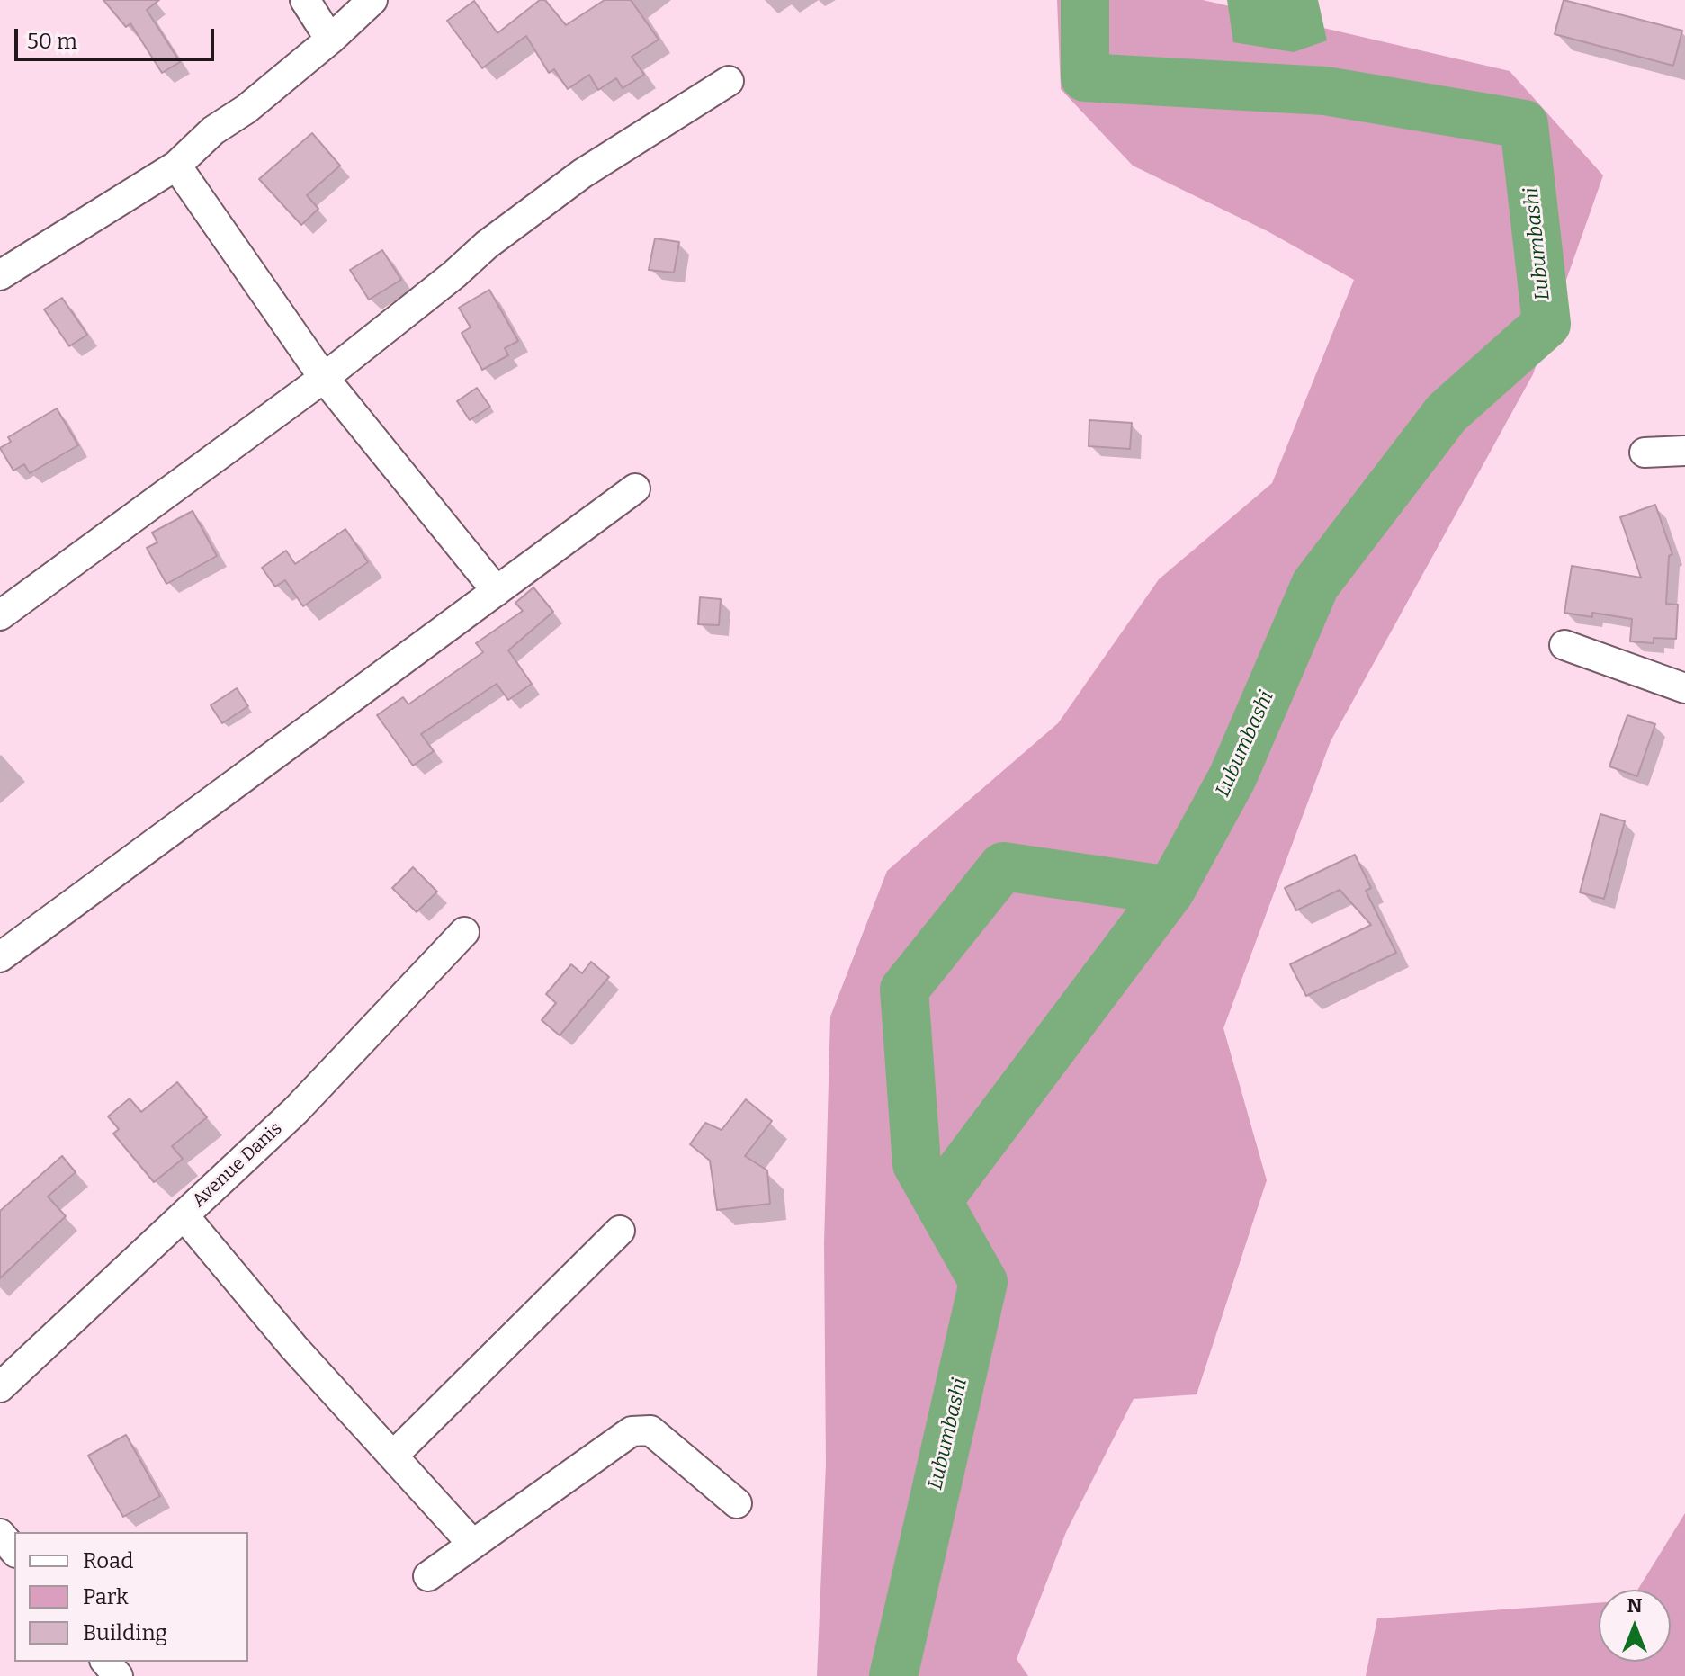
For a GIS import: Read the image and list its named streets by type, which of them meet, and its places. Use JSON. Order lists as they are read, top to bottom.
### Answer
{
  "streets": {
    "street": ["Avenue Danis"]
  },
  "water": ["Lubumbashi"],
  "legend": ["Road", "Park", "Building"],
  "scale_bar": "50 m",
  "north": "top"
}
